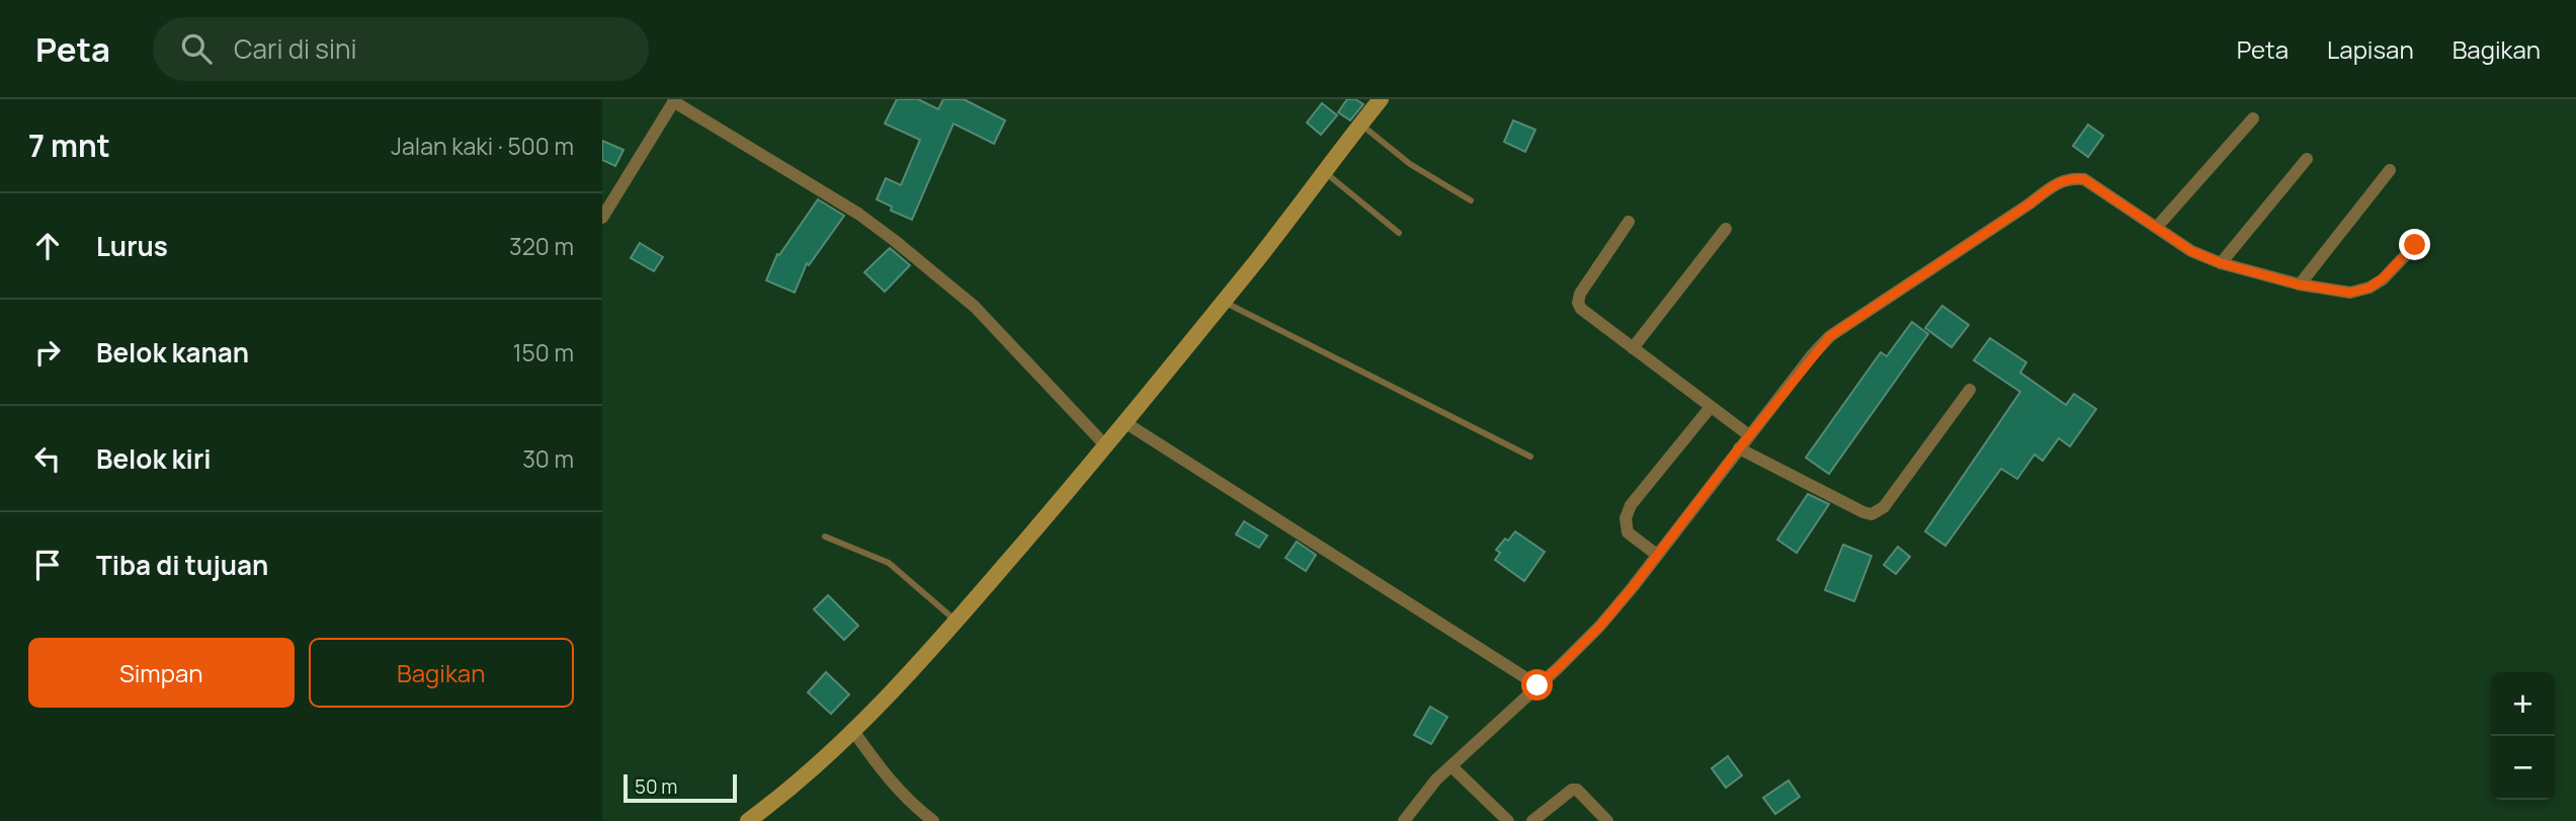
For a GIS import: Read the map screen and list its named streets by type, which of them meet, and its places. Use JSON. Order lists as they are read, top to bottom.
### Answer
{
  "scale_bar": "50 m",
  "page": {
    "header": "Peta",
    "search": "Cari di sini",
    "nav": ["Peta", "Lapisan", "Bagikan"],
    "heading": ["7 mnt", "Jalan kaki · 500 m"],
    "list": [
      ["Lurus", "320 m"],
      ["Belok kanan", "150 m"],
      ["Belok kiri", "30 m"],
      "Tiba di tujuan"
    ],
    "buttons": ["Simpan", "Bagikan"],
    "map_buttons": ["+", "−"],
    "scale": "50 m"
  }
}
